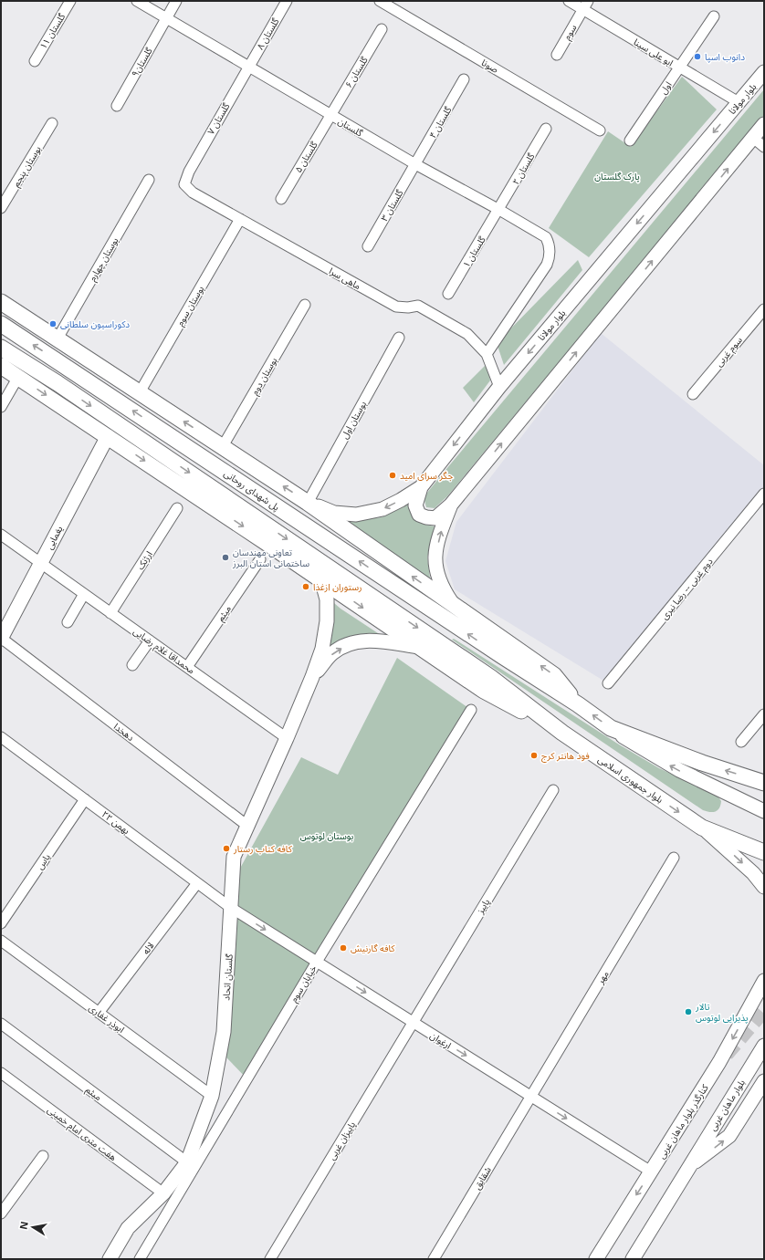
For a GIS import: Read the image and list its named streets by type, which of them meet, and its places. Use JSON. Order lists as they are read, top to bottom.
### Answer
{
  "streets": {
    "main road": [
      "بلوار مولانا",
      "پل شهدای روحانی",
      "یغمایی",
      "بلوار جمهوری اسلامی",
      "گلستان اتحاد",
      "بلوار ماهان غربی",
      "کنارگذر بلوار ماهان غربی"
    ],
    "street": [
      "گلستان ۱۱",
      "سوم",
      "گلستان ۸",
      "ابو علی سینا",
      "گلستان۹",
      "صونا",
      "گلستان ۶",
      "اول",
      "گلستان ۷",
      "گلستان ۴",
      "گلستان",
      "گلستان ۵",
      "بوستان پنجم",
      "گلستان ۲",
      "گلستان ۳",
      "گلستان ۱",
      "بوستان چهارم",
      "ماهی سرا",
      "بوستان سوم",
      "سوم غربی",
      "بوستان دوم",
      "بوستان اول",
      "ارژنک",
      "دوم غربی -- رضا نیری",
      "میثم",
      "محمداقا غلام رضایی",
      "دهخدا",
      "۲۲ بهمن",
      "یاس",
      "پاییز",
      "لاله",
      "مهر",
      "خیابان سوم",
      "ابوذر غفاری",
      "ارغوان",
      "هفت متری امام خمینی",
      "پاییزان غربی",
      "شقایق"
    ]
  },
  "crossings": [
    ["سوم", "ابو علی سینا"],
    ["گلستان ۸", "گلستان ۷"],
    ["گلستان ۸", "گلستان"],
    ["ابو علی سینا", "اول"],
    ["ابو علی سینا", "بلوار مولانا"],
    ["گلستان۹", "گلستان"],
    ["گلستان ۶", "گلستان"],
    ["گلستان ۶", "گلستان ۵"],
    ["بلوار مولانا", "ماهی سرا"],
    ["بلوار مولانا", "بوستان اول"],
    ["گلستان ۷", "گلستان"],
    ["گلستان ۷", "ماهی سرا"],
    ["گلستان ۴", "گلستان"],
    ["گلستان ۴", "گلستان ۳"],
    ["گلستان", "گلستان ۵"],
    ["گلستان", "گلستان ۲"],
    ["گلستان", "گلستان ۳"],
    ["گلستان", "گلستان ۱"],
    ["گلستان", "ماهی سرا"],
    ["گلستان ۲", "گلستان ۱"],
    ["ماهی سرا", "بوستان سوم"],
    ["یغمایی", "محمداقا غلام رضایی"],
    ["یغمایی", "دهخدا"],
    ["ارژنک", "محمداقا غلام رضایی"],
    ["میثم", "محمداقا غلام رضایی"],
    ["میثم", "گلستان اتحاد"],
    ["محمداقا غلام رضایی", "گلستان اتحاد"],
    ["دهخدا", "گلستان اتحاد"],
    ["۲۲ بهمن", "یاس"],
    ["۲۲ بهمن", "لاله"],
    ["۲۲ بهمن", "گلستان اتحاد"],
    ["۲۲ بهمن", "ارغوان"],
    ["پاییز", "ارغوان"],
    ["پاییز", "پاییزان غربی"],
    ["لاله", "ابوذر غفاری"],
    ["گلستان اتحاد", "ابوذر غفاری"],
    ["گلستان اتحاد", "ارغوان"],
    ["گلستان اتحاد", "هفت متری امام خمینی"],
    ["مهر", "ارغوان"],
    ["مهر", "شقایق"],
    ["خیابان سوم", "ارغوان"],
    ["ارغوان", "کنارگذر بلوار ماهان غربی"],
    ["ارغوان", "پاییزان غربی"],
    ["ارغوان", "شقایق"]
  ],
  "one_way": ["ارغوان", "کنارگذر بلوار ماهان غربی"],
  "parks": ["پارک گلستان", "بوستان لوتوس"],
  "places": [
    "دانوب اسپا",
    "دکوراسیون سلطانی",
    "جگر سرای امید",
    "تعاونی مهندسان ساختمانی استان البرز",
    "رستوران ازغذا",
    "فود هانتر کرج",
    "کافه کتاب رستار",
    "کافه گارنیش",
    "تالار پذیرایی لوتوس"
  ],
  "north": "left"
}
